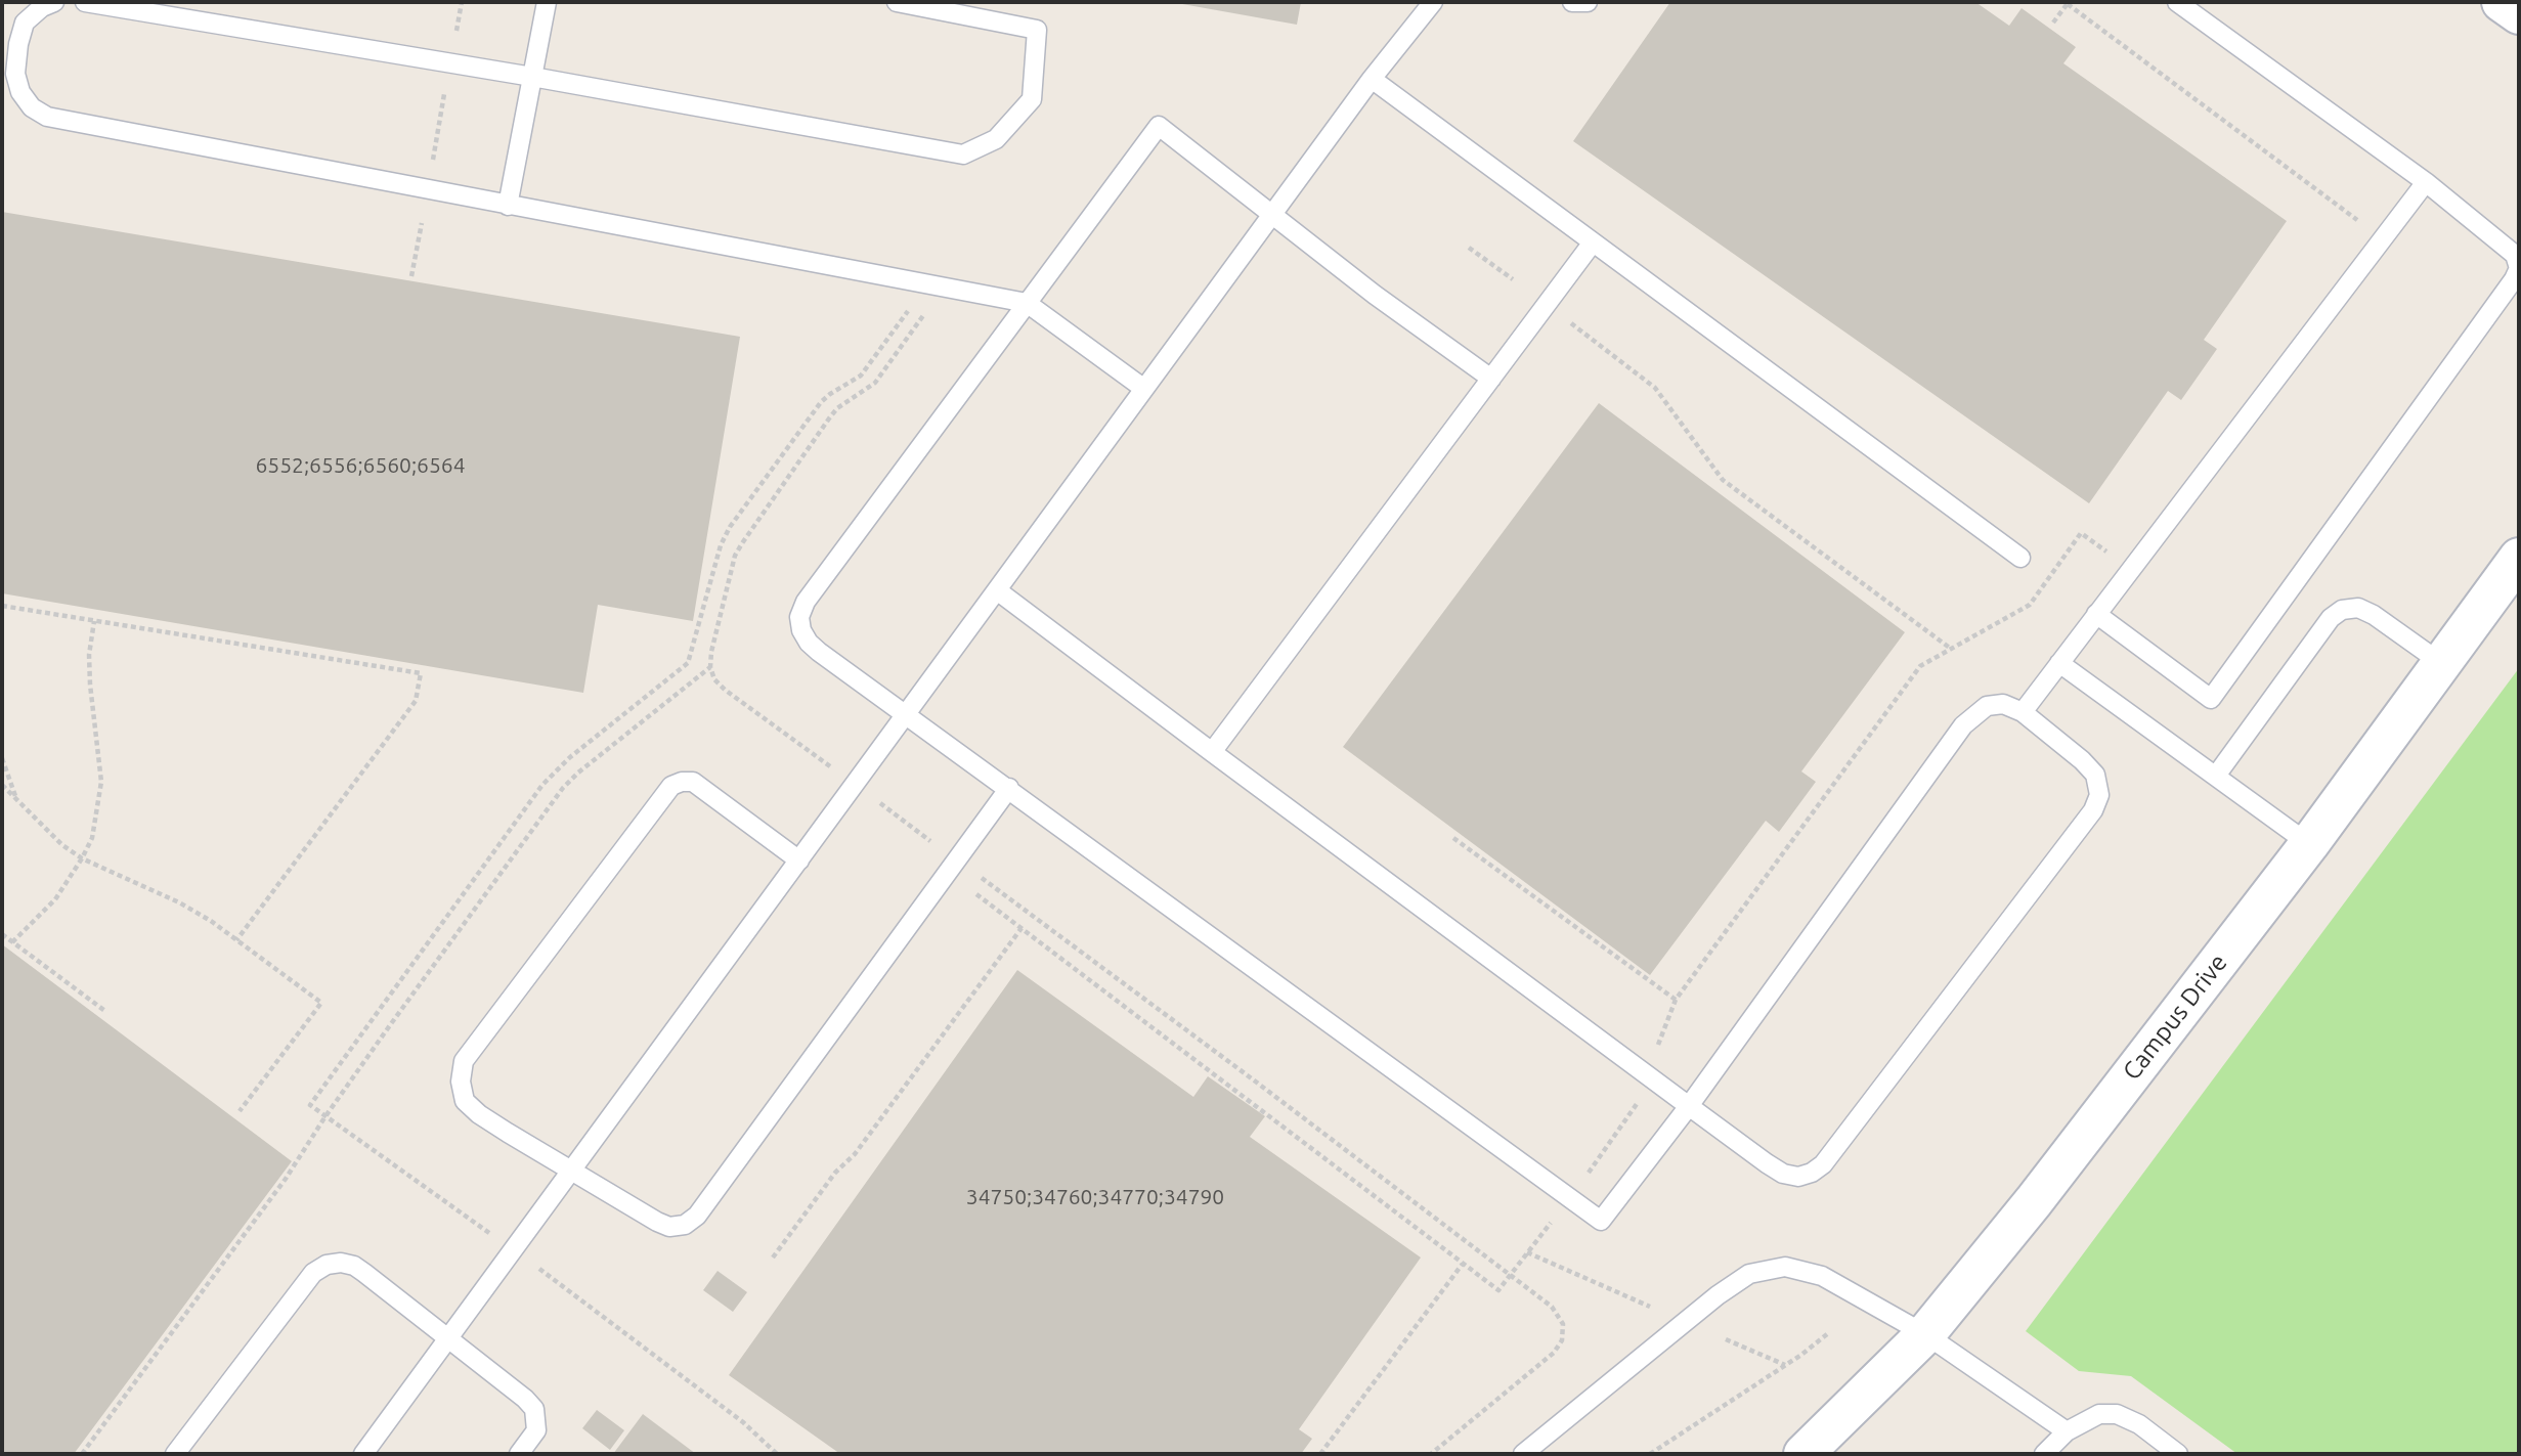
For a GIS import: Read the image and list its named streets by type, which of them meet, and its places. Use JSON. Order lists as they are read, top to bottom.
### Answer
{
  "streets": {
    "street": ["Campus Drive"]
  },
  "house_numbers": ["6552;6556;6560;6564", "34750;34760;34770;34790"]
}
